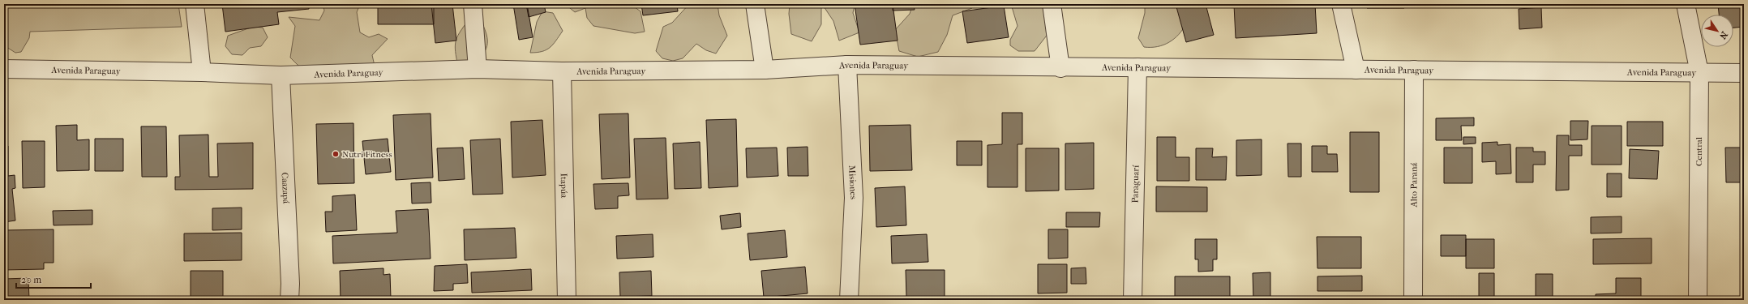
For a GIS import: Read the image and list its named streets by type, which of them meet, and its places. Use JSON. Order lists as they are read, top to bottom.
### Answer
{
  "streets": {
    "street": [
      "Avenida Paraguay",
      "Central",
      "Misiones",
      "Paraguarí",
      "Alto Paraná",
      "Itapúa",
      "Caazapá"
    ]
  },
  "crossings": [
    ["Avenida Paraguay", "Central"],
    ["Avenida Paraguay", "Misiones"],
    ["Avenida Paraguay", "Paraguarí"],
    ["Avenida Paraguay", "Alto Paraná"],
    ["Avenida Paraguay", "Itapúa"],
    ["Avenida Paraguay", "Caazapá"]
  ],
  "places": ["Nutri Fitness"],
  "scale_bar": "20 m",
  "north": "bottom right"
}
